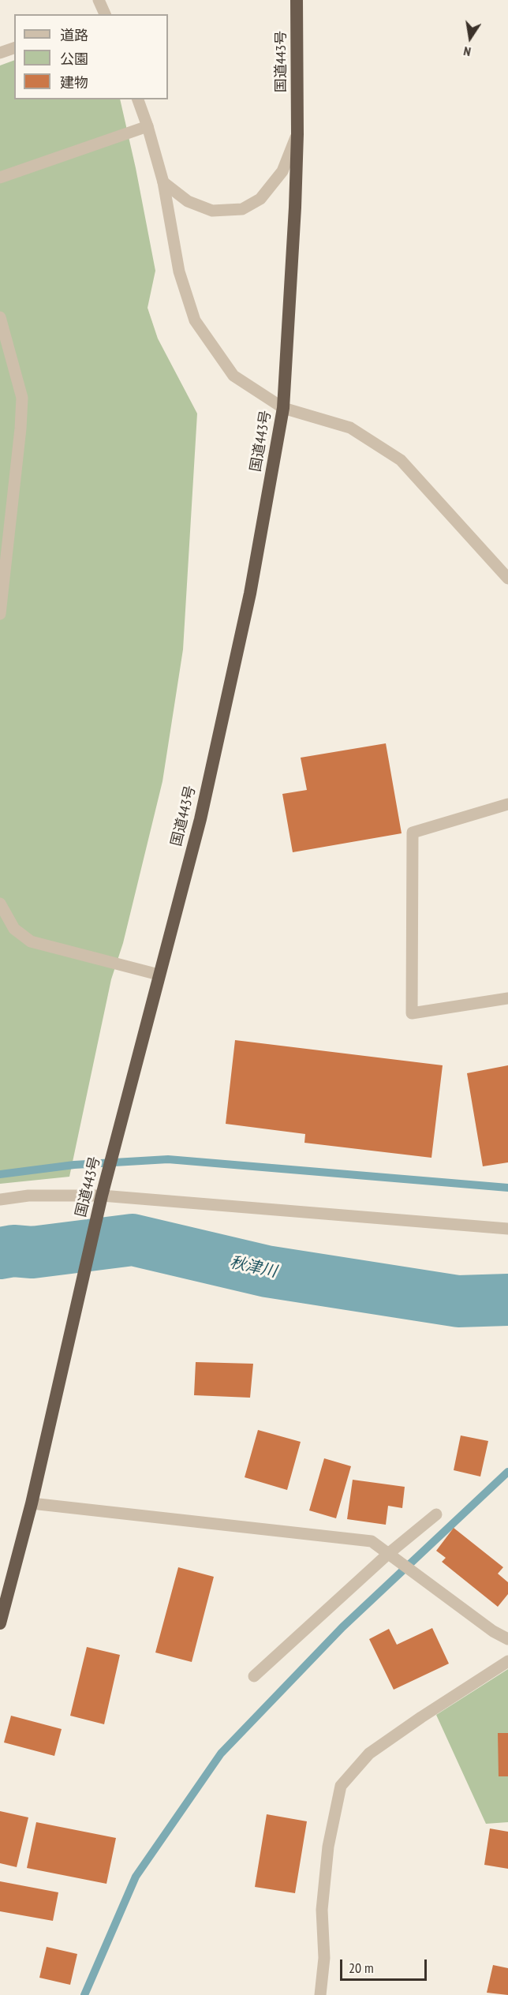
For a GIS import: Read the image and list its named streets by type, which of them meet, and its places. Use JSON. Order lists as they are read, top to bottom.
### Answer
{
  "streets": {
    "highway": ["国道443号"]
  },
  "water": ["秋津川"],
  "legend": ["道路", "公園", "建物"],
  "scale_bar": "20 m",
  "north": "bottom"
}
